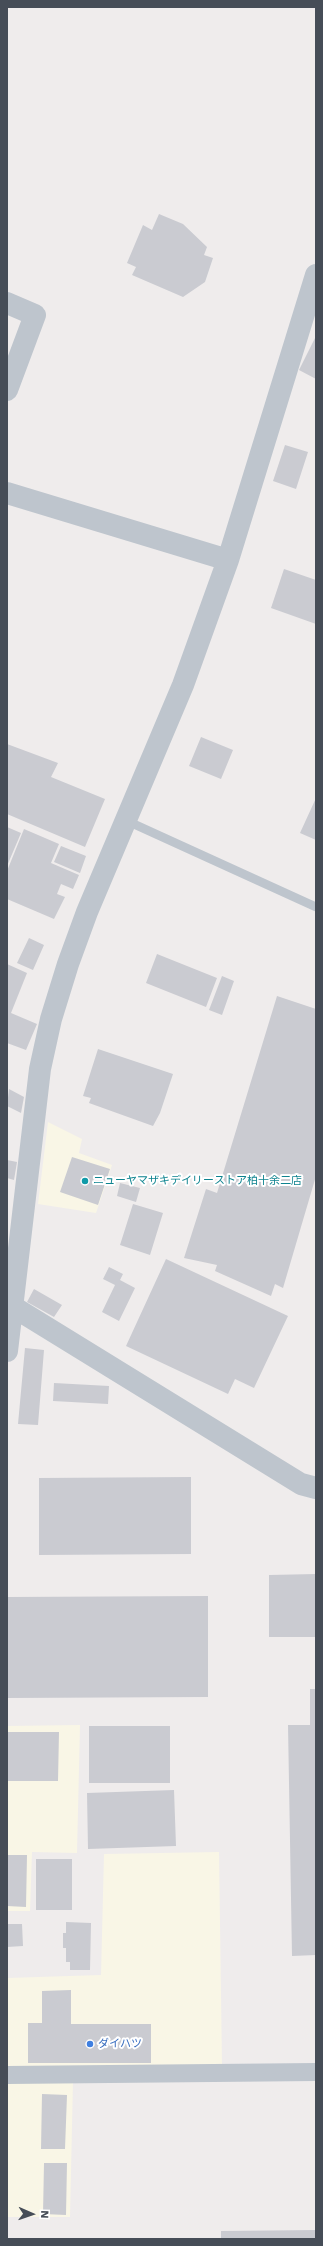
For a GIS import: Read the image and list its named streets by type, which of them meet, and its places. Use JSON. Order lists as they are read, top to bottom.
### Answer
{
  "places": ["ニューヤマザキデイリーストア柏十余二店", "ダイハツ"],
  "north": "right"
}
